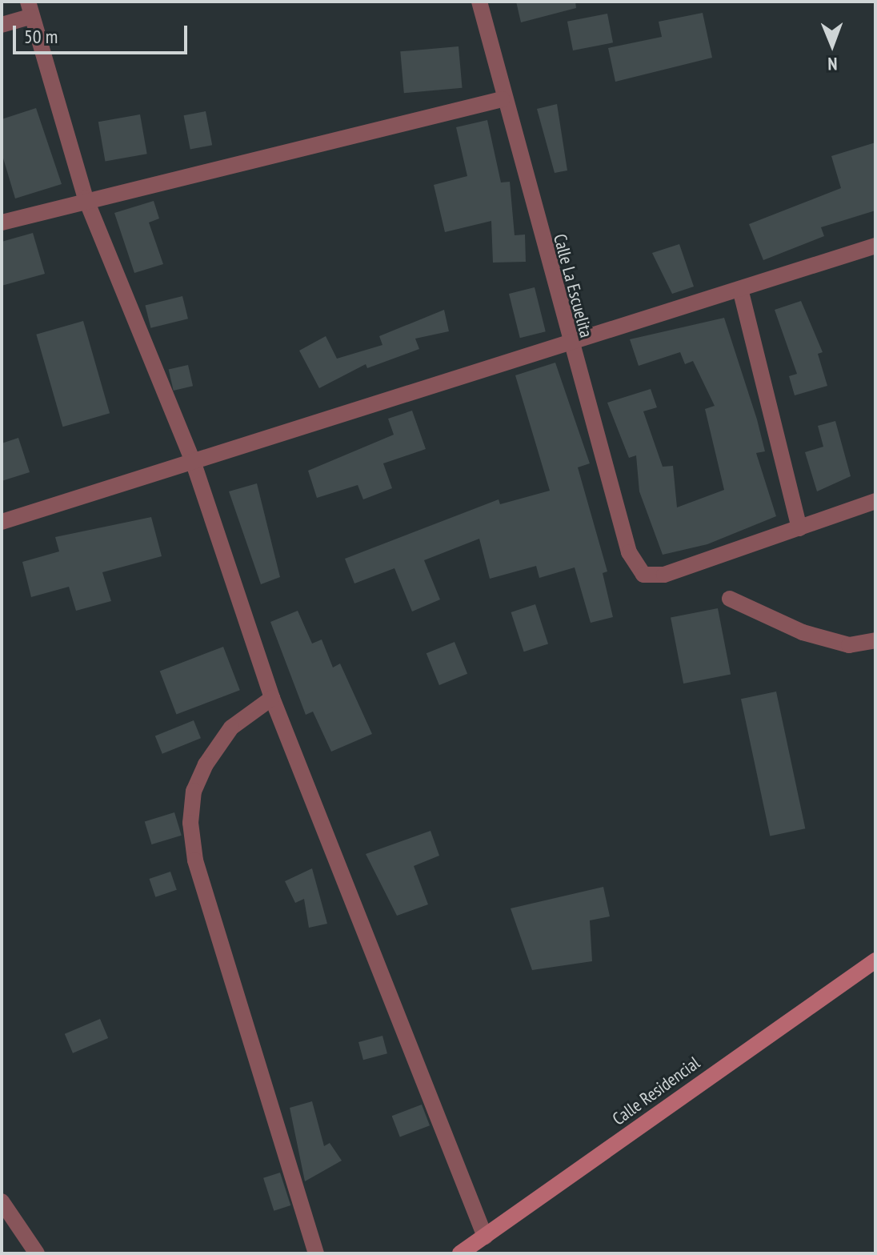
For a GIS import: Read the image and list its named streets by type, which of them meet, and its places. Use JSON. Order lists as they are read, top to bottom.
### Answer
{
  "streets": {
    "main road": ["Calle Residencial"],
    "street": ["Calle La Escuelita"]
  },
  "scale_bar": "50 m",
  "north": "bottom"
}
